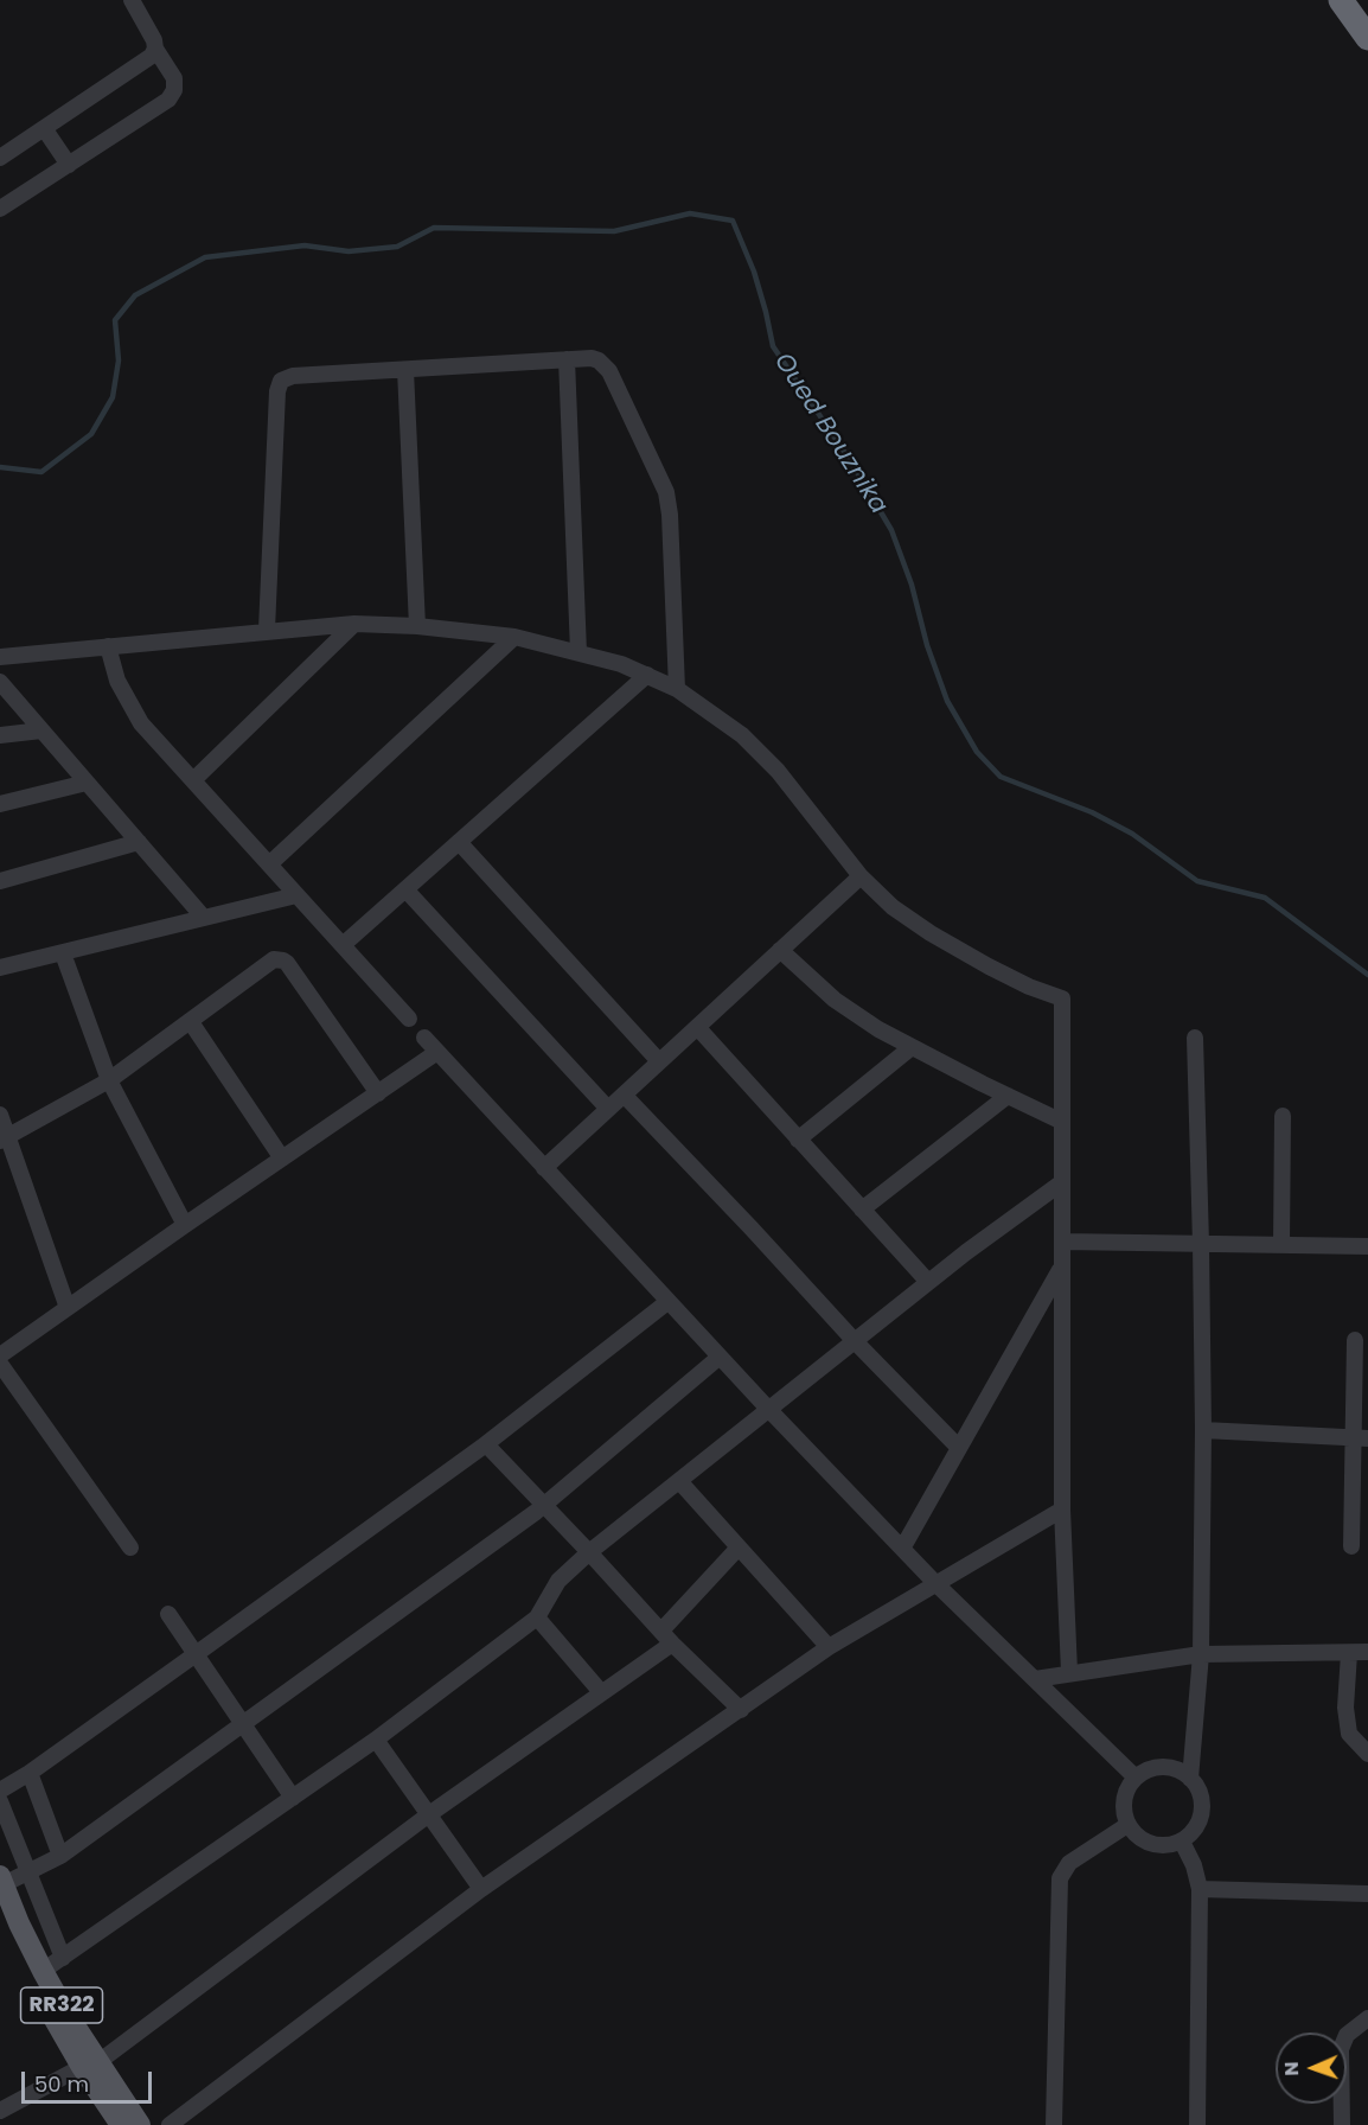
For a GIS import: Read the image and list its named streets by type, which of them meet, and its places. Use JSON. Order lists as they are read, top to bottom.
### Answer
{
  "streets": {
    "main road": ["RR322"]
  },
  "water": ["Oued Bouznika"],
  "scale_bar": "50 m",
  "north": "left"
}
